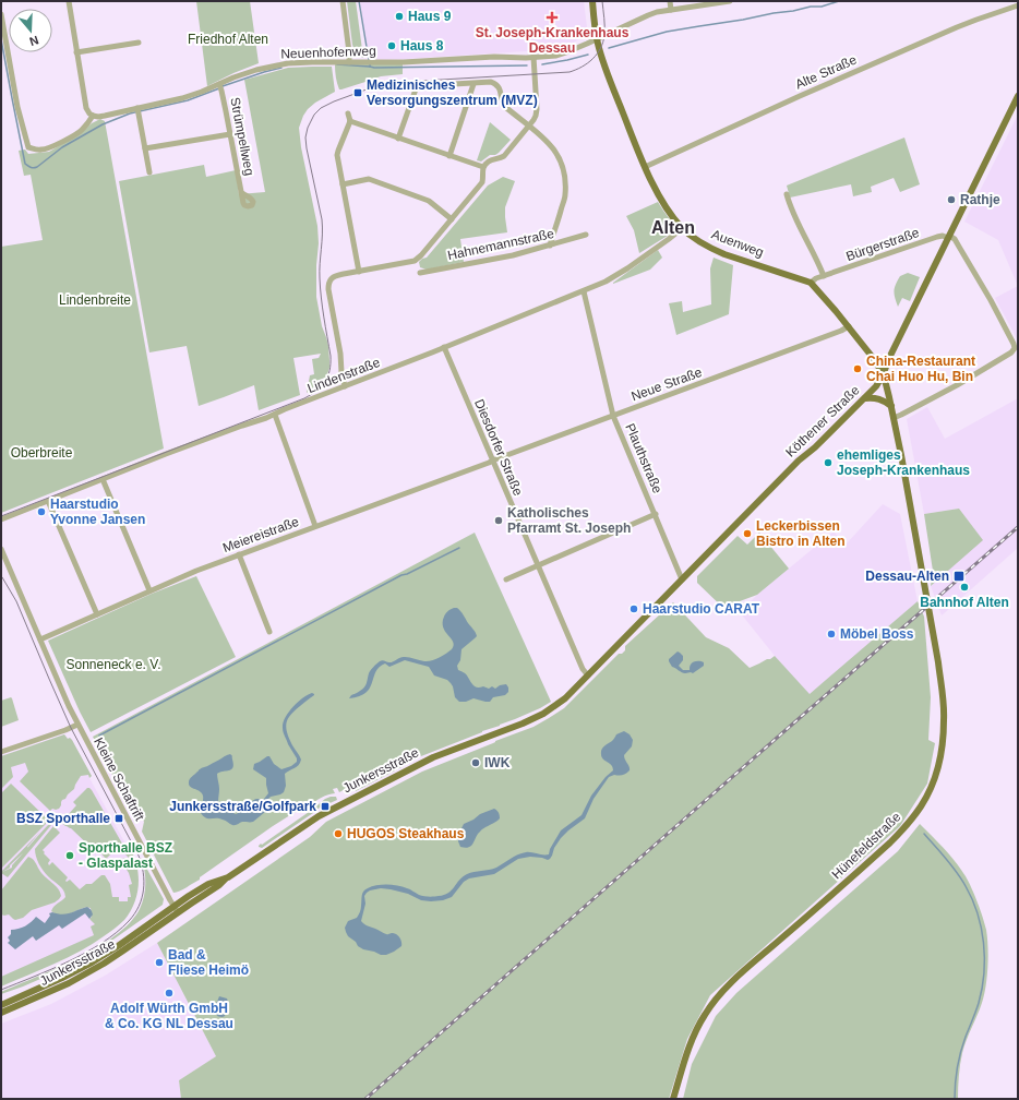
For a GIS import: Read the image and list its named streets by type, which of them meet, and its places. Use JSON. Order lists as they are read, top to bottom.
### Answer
{
  "streets": {
    "main road": [
      "Auenweg",
      "Köthener Straße",
      "Junkersstraße",
      "Hünefeldstraße"
    ],
    "street": [
      "Neuenhofenweg",
      "Alte Straße",
      "Strümpellweg",
      "Hahnemannstraße",
      "Bürgerstraße",
      "Lindenstraße",
      "Neue Straße",
      "Diesdorfer Straße",
      "Plauthstraße",
      "Meiereistraße",
      "Kleine Schaftrift"
    ]
  },
  "crossings": [
    ["Neuenhofenweg", "Strümpellweg"],
    ["Neuenhofenweg", "Auenweg"],
    ["Alte Straße", "Auenweg"],
    ["Auenweg", "Bürgerstraße"],
    ["Auenweg", "Lindenstraße"],
    ["Auenweg", "Neue Straße"],
    ["Auenweg", "Köthener Straße"],
    ["Auenweg", "Hünefeldstraße"],
    ["Bürgerstraße", "Köthener Straße"],
    ["Lindenstraße", "Diesdorfer Straße"],
    ["Lindenstraße", "Plauthstraße"],
    ["Neue Straße", "Diesdorfer Straße"],
    ["Neue Straße", "Plauthstraße"],
    ["Neue Straße", "Meiereistraße"],
    ["Köthener Straße", "Diesdorfer Straße"],
    ["Köthener Straße", "Plauthstraße"],
    ["Köthener Straße", "Junkersstraße"],
    ["Köthener Straße", "Hünefeldstraße"],
    ["Diesdorfer Straße", "Meiereistraße"],
    ["Meiereistraße", "Kleine Schaftrift"],
    ["Junkersstraße", "Kleine Schaftrift"]
  ],
  "districts": ["Alten"],
  "parks": [
    "Friedhof Alten",
    "Lindenbreite",
    "Oberbreite",
    "Sonneneck e. V."
  ],
  "places": {
    "other": [
      "Haus 9",
      "Haus 8",
      "Rathje",
      "China-Restaurant Chai Huo Hu, Bin",
      "ehemliges Joseph-Krankenhaus",
      "Haarstudio Yvonne Jansen",
      "Katholisches Pfarramt St. Joseph",
      "Leckerbissen Bistro in Alten",
      "Bahnhof Alten",
      "Haarstudio CARAT",
      "Möbel Boss",
      "IWK",
      "HUGOS Steakhaus",
      "Sporthalle BSZ - Glaspalast",
      "Bad & Fliese Heimö",
      "Adolf Würth GmbH & Co. KG NL Dessau"
    ],
    "health": ["St. Joseph-Krankenhaus Dessau"],
    "transit": [
      "Medizinisches Versorgungszentrum (MVZ)",
      "Dessau-Alten",
      "Junkersstraße/Golfpark",
      "BSZ Sporthalle"
    ]
  },
  "north": "bottom"
}
